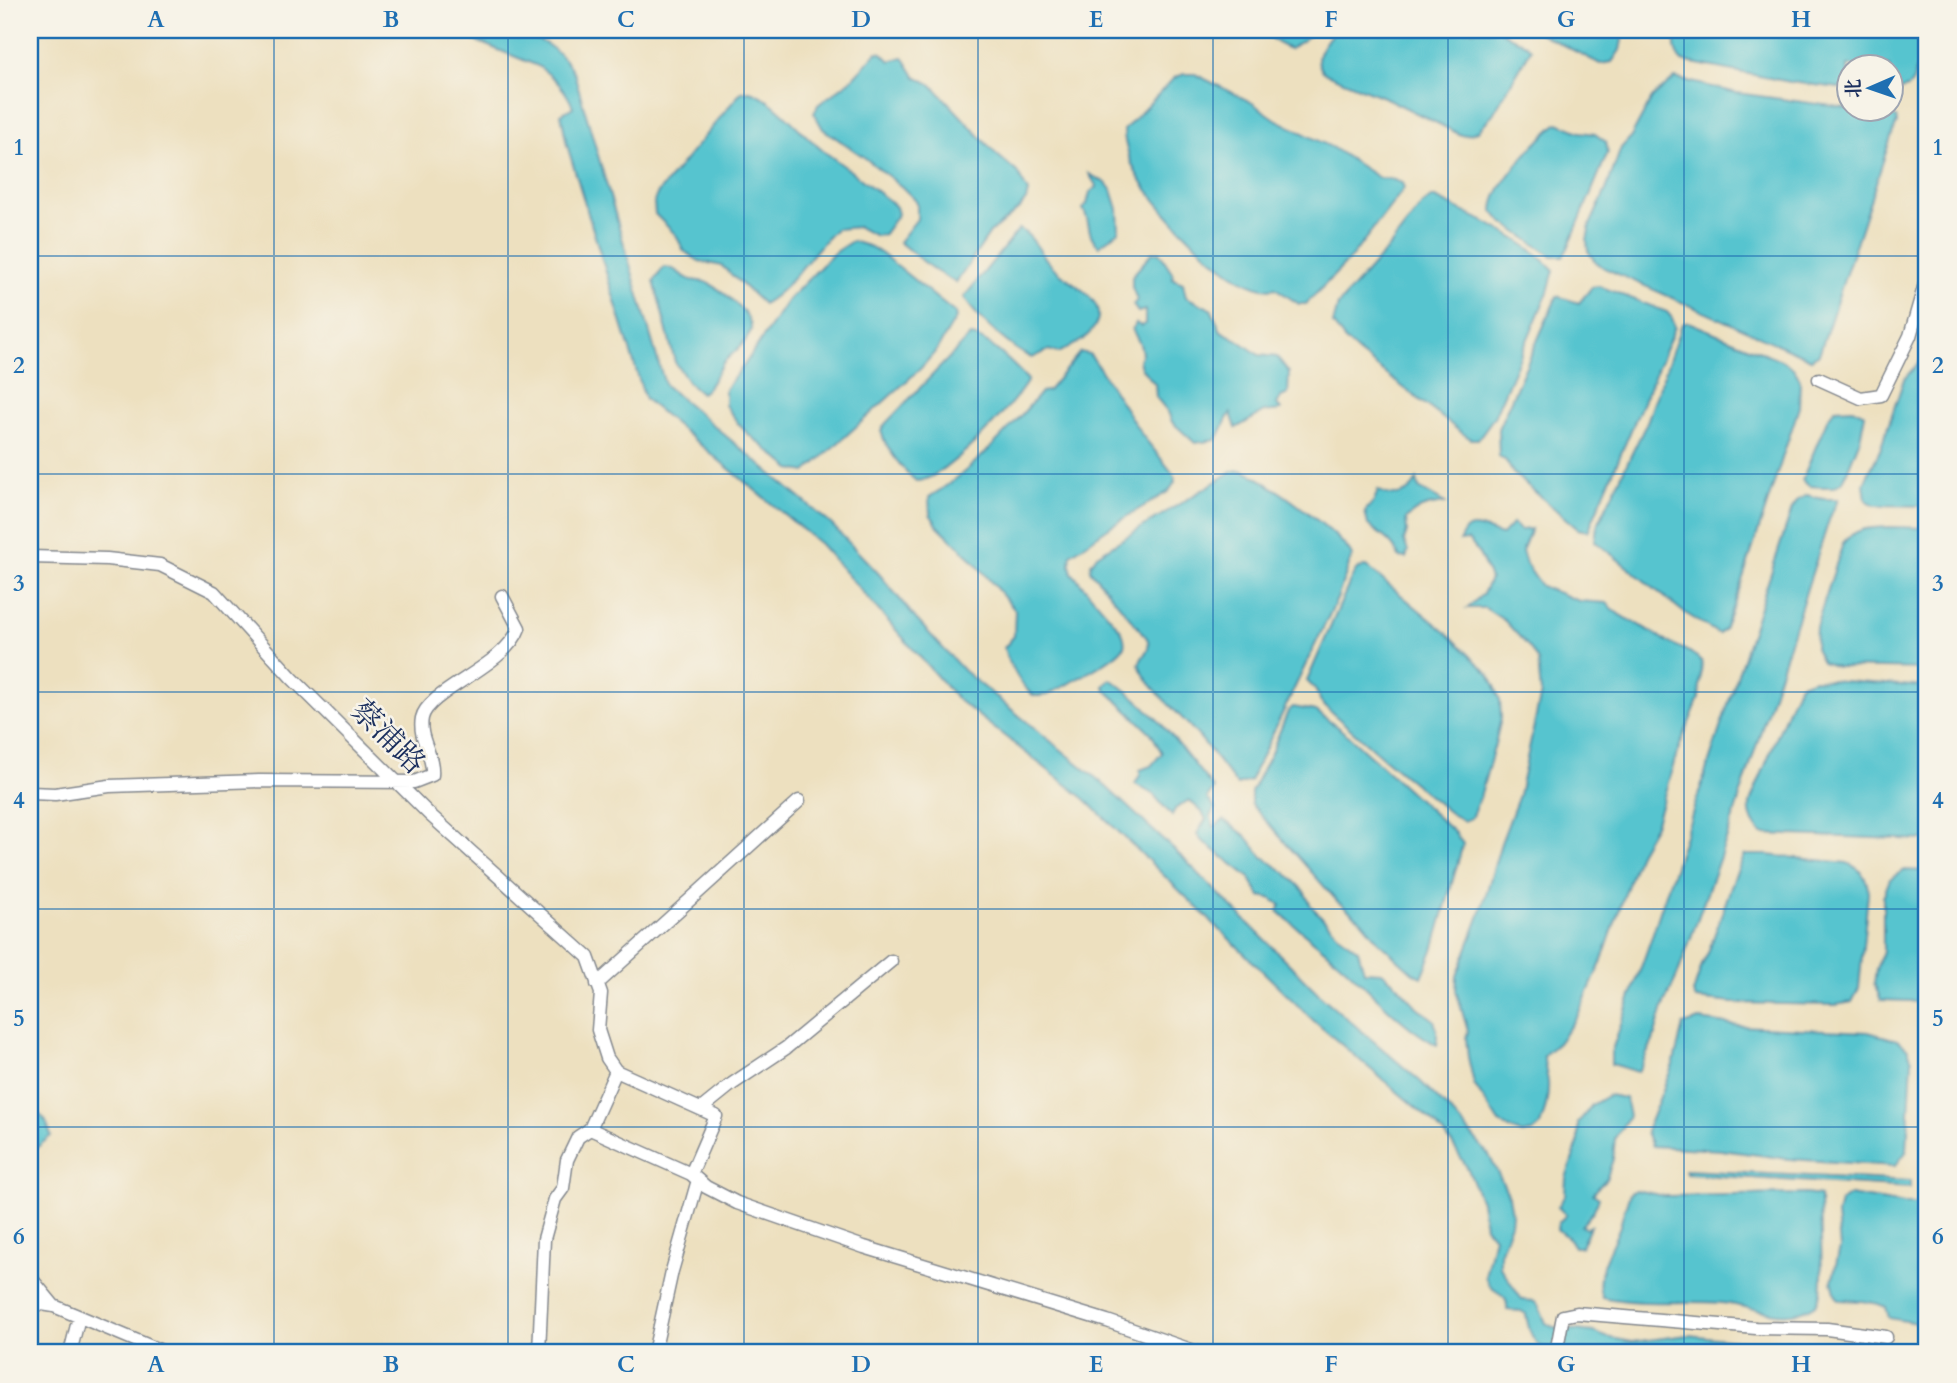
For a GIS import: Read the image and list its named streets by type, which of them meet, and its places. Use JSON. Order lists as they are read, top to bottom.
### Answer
{
  "streets": {
    "street": ["蔡浦路"]
  },
  "north": "left",
  "grid": {
    "columns": [
      "A",
      "B",
      "C",
      "D",
      "E",
      "F",
      "G",
      "H"
    ],
    "rows": [
      "1",
      "2",
      "3",
      "4",
      "5",
      "6"
    ]
  }
}
